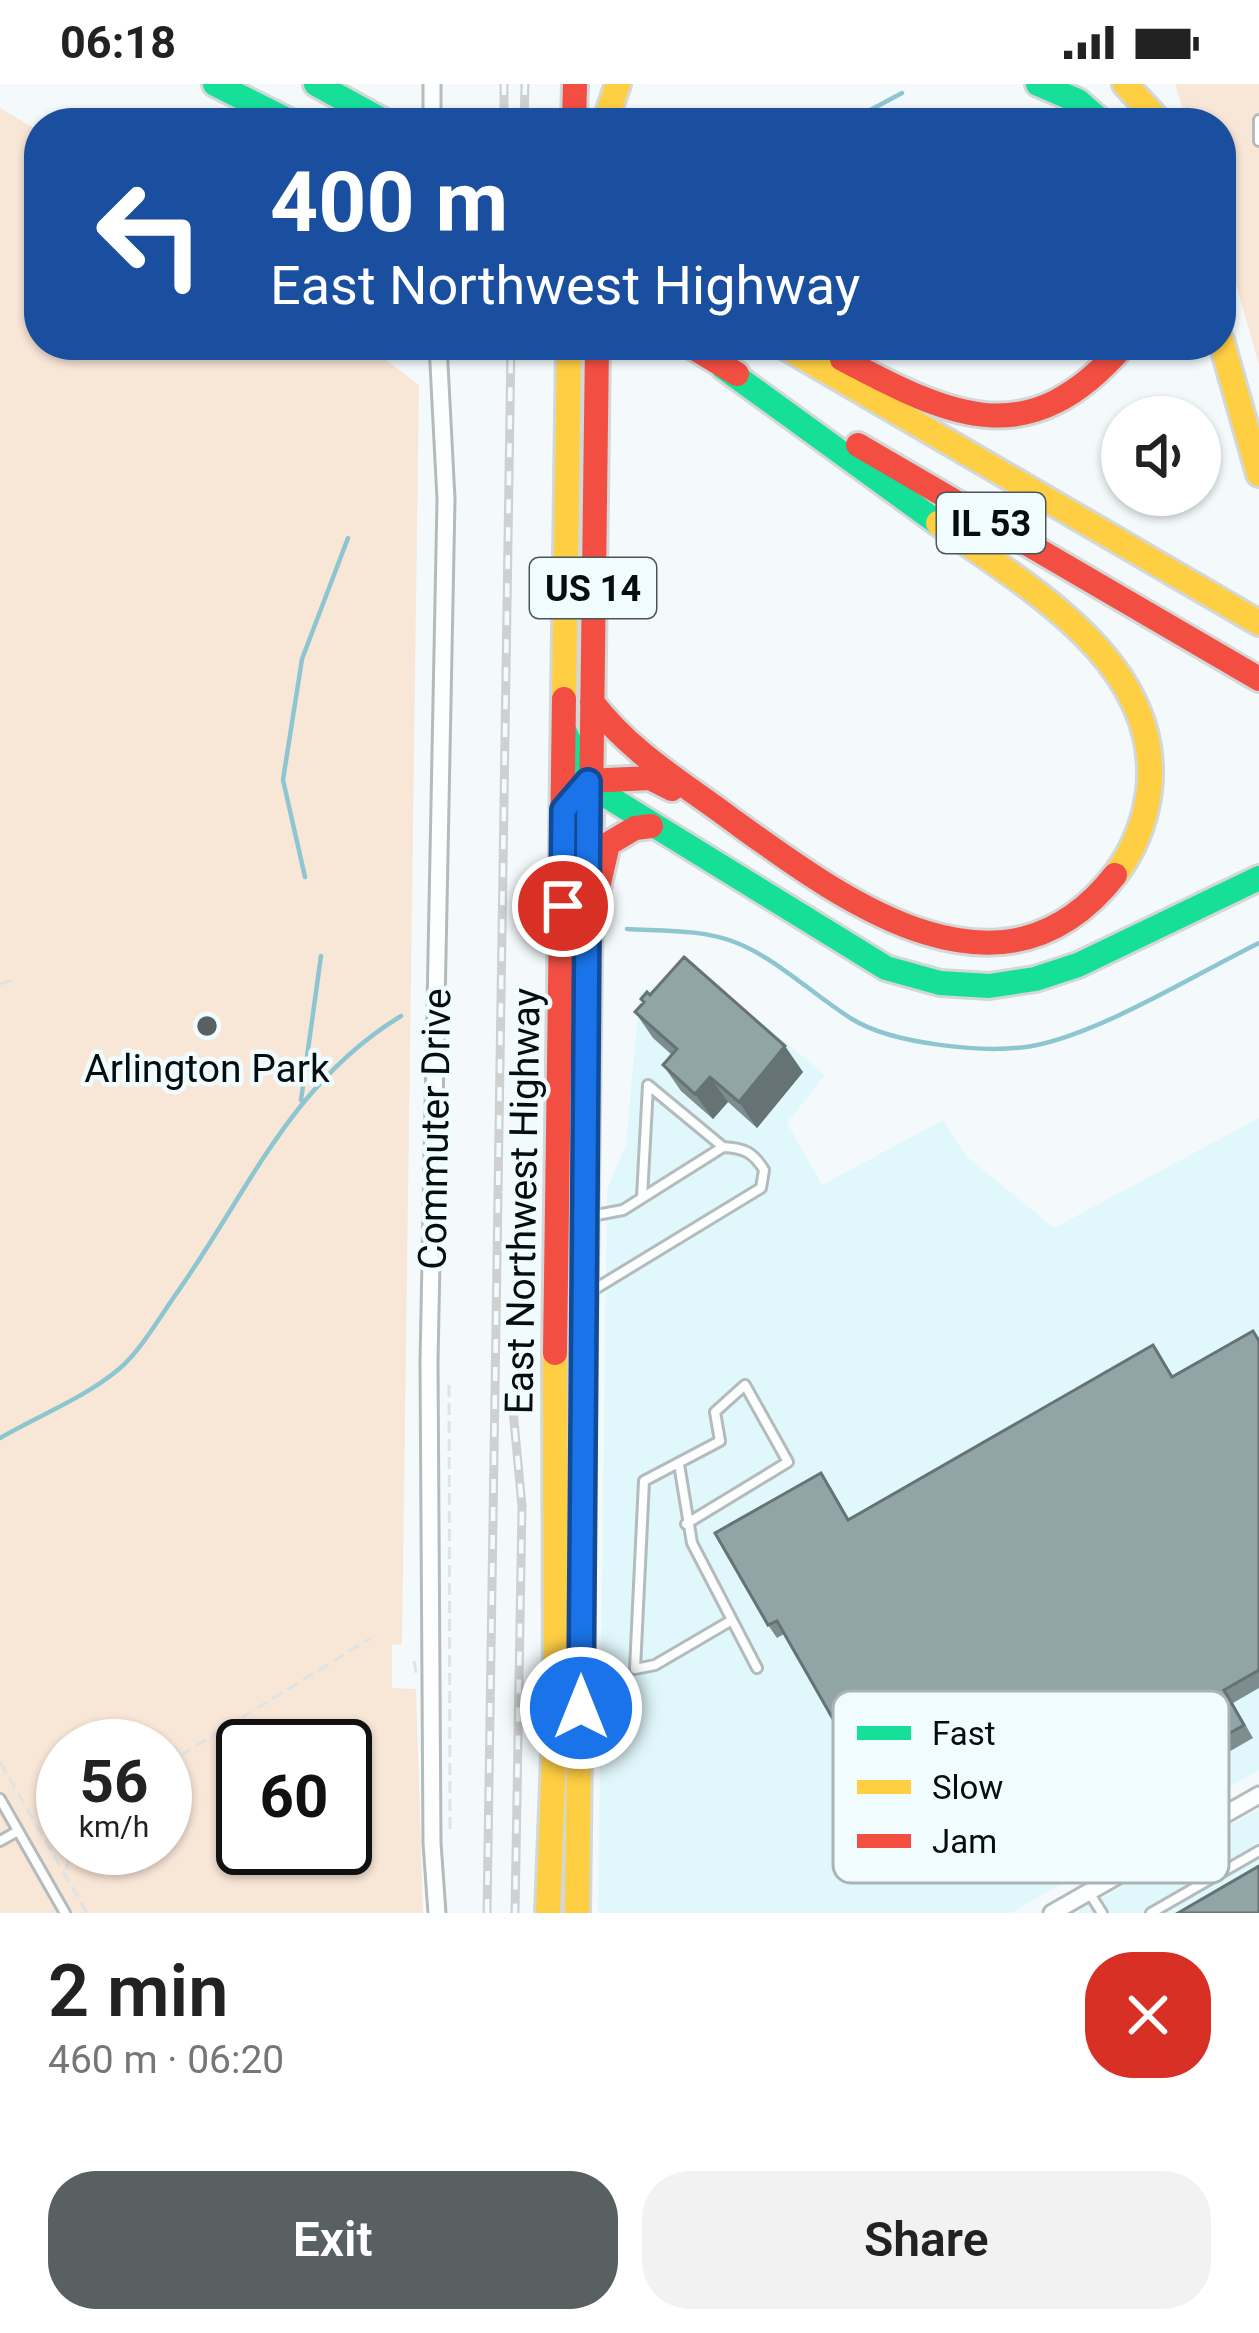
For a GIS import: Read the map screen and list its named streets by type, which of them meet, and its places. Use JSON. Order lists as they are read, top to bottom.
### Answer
{
  "streets": {
    "main road": ["IL 53", "US 14", "East Northwest Highway"],
    "street": ["Commuter Drive"]
  },
  "places": ["Arlington Park"],
  "legend": ["Fast", "Slow", "Jam"],
  "page": {
    "status": "06:18",
    "turn": ["400 m", "East Northwest Highway"],
    "speed": "56 km/h",
    "limit": "60",
    "heading": ["2 min", "460 m · 06:20"],
    "buttons": ["Exit", "Share"]
  }
}
